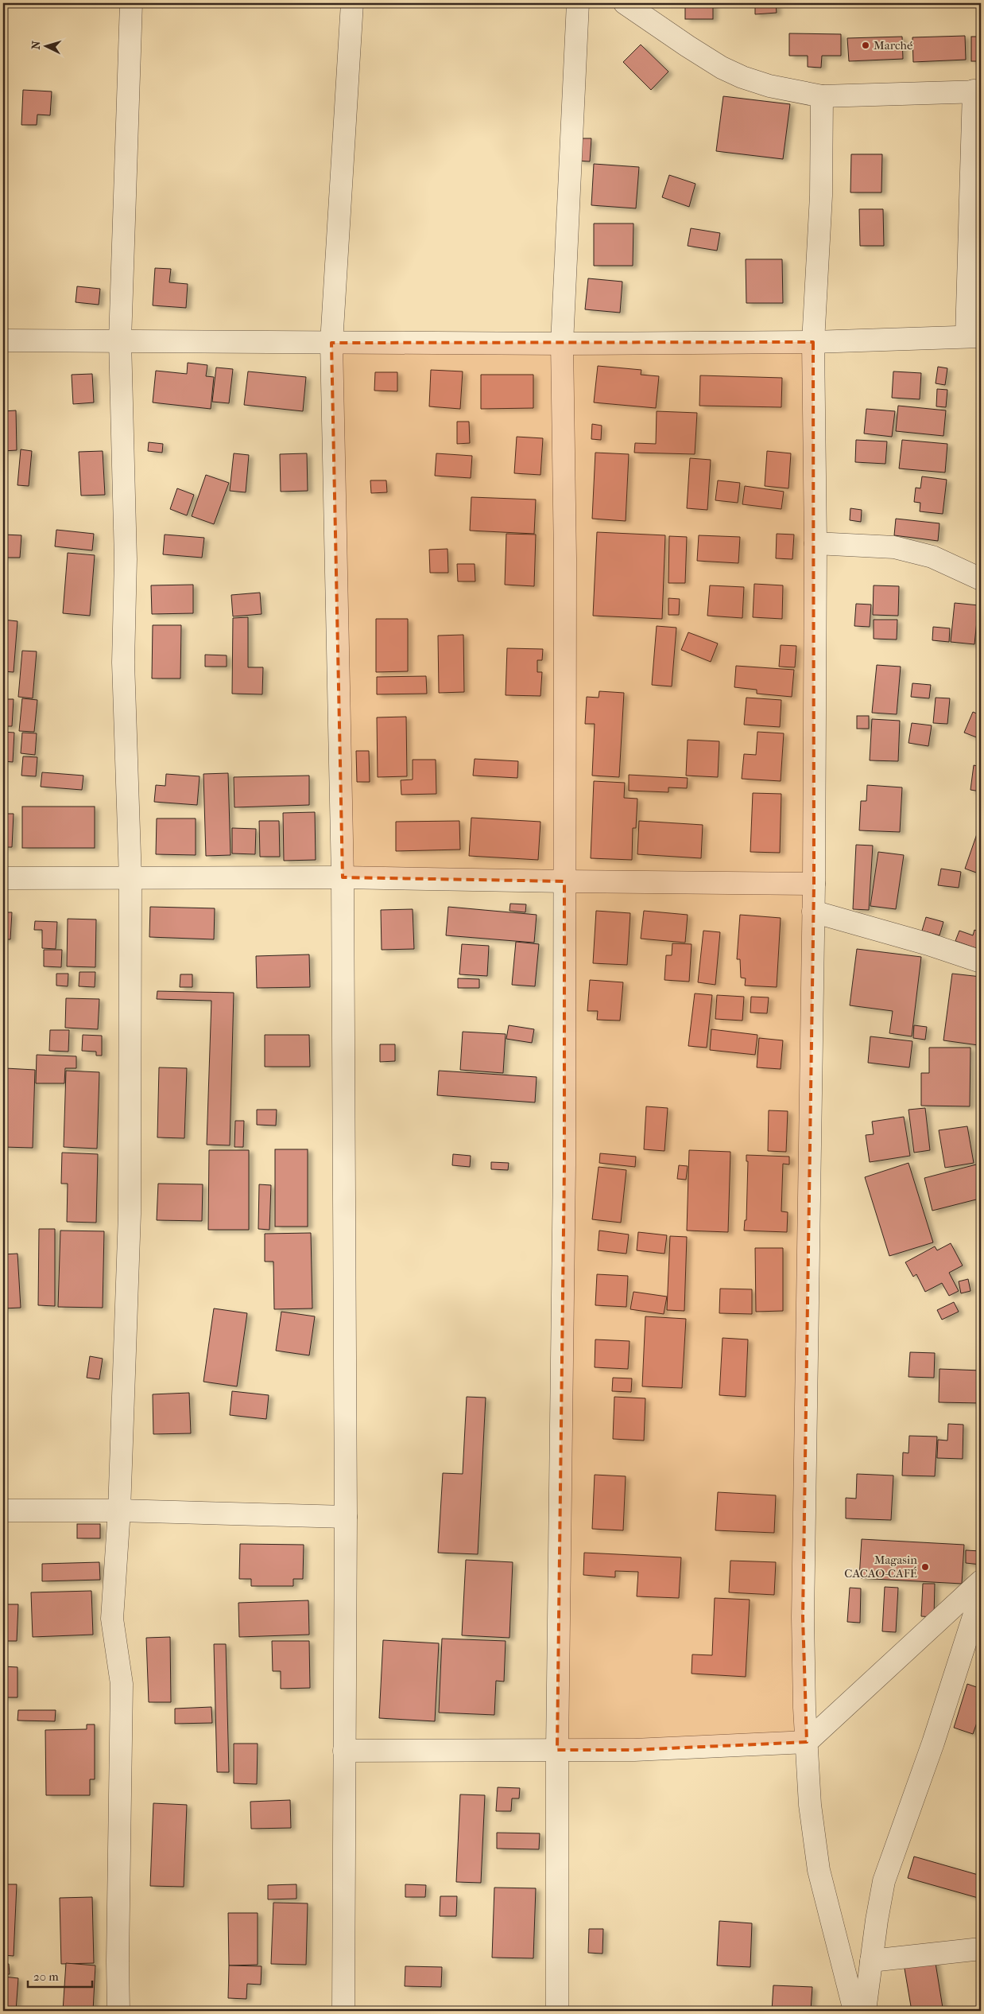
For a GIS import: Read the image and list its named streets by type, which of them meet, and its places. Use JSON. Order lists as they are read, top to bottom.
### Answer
{
  "places": ["Marché", "Magasin CACAO-CAFÉ"],
  "scale_bar": "20 m",
  "north": "left"
}
